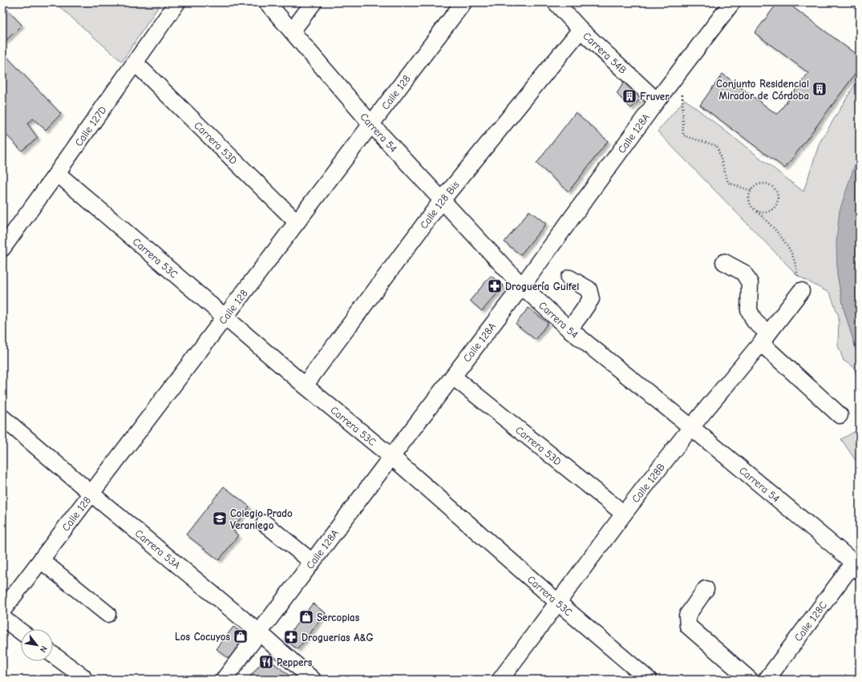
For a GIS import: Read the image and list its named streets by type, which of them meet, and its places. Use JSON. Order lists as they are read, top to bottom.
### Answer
{
  "streets": {
    "street": [
      "Carrera 54B",
      "Calle 128",
      "Calle 127D",
      "Carrera 54",
      "Calle 128A",
      "Carrera 53D",
      "Calle 128 Bis",
      "Carrera 53C",
      "Calle 128B",
      "Carrera 53A",
      "Calle 128C"
    ]
  },
  "crossings": [
    ["Carrera 54B", "Calle 128A"],
    ["Carrera 54B", "Calle 128 Bis"],
    ["Calle 128", "Carrera 54"],
    ["Calle 128", "Carrera 53D"],
    ["Calle 128", "Carrera 53C"],
    ["Calle 128", "Carrera 53A"],
    ["Calle 127D", "Carrera 53D"],
    ["Calle 127D", "Carrera 53C"],
    ["Carrera 54", "Calle 128A"],
    ["Carrera 54", "Calle 128 Bis"],
    ["Carrera 54", "Calle 128B"],
    ["Carrera 54", "Calle 128C"],
    ["Calle 128A", "Carrera 53D"],
    ["Calle 128A", "Carrera 53C"],
    ["Calle 128A", "Carrera 53A"],
    ["Carrera 53D", "Calle 128B"],
    ["Calle 128 Bis", "Carrera 53C"],
    ["Carrera 53C", "Calle 128B"]
  ],
  "places": {
    "building": ["Conjunto Residencial Mirador de Córdoba", "Fruver"],
    "pharmacy": ["Droguería Guifel", "Droguerias A&G"],
    "school or university": ["Colegio Prado Veraniego"],
    "shop": ["Sercopias", "Los Cocuyos"],
    "restaurant": ["Peppers"]
  },
  "north": "bottom right"
}
